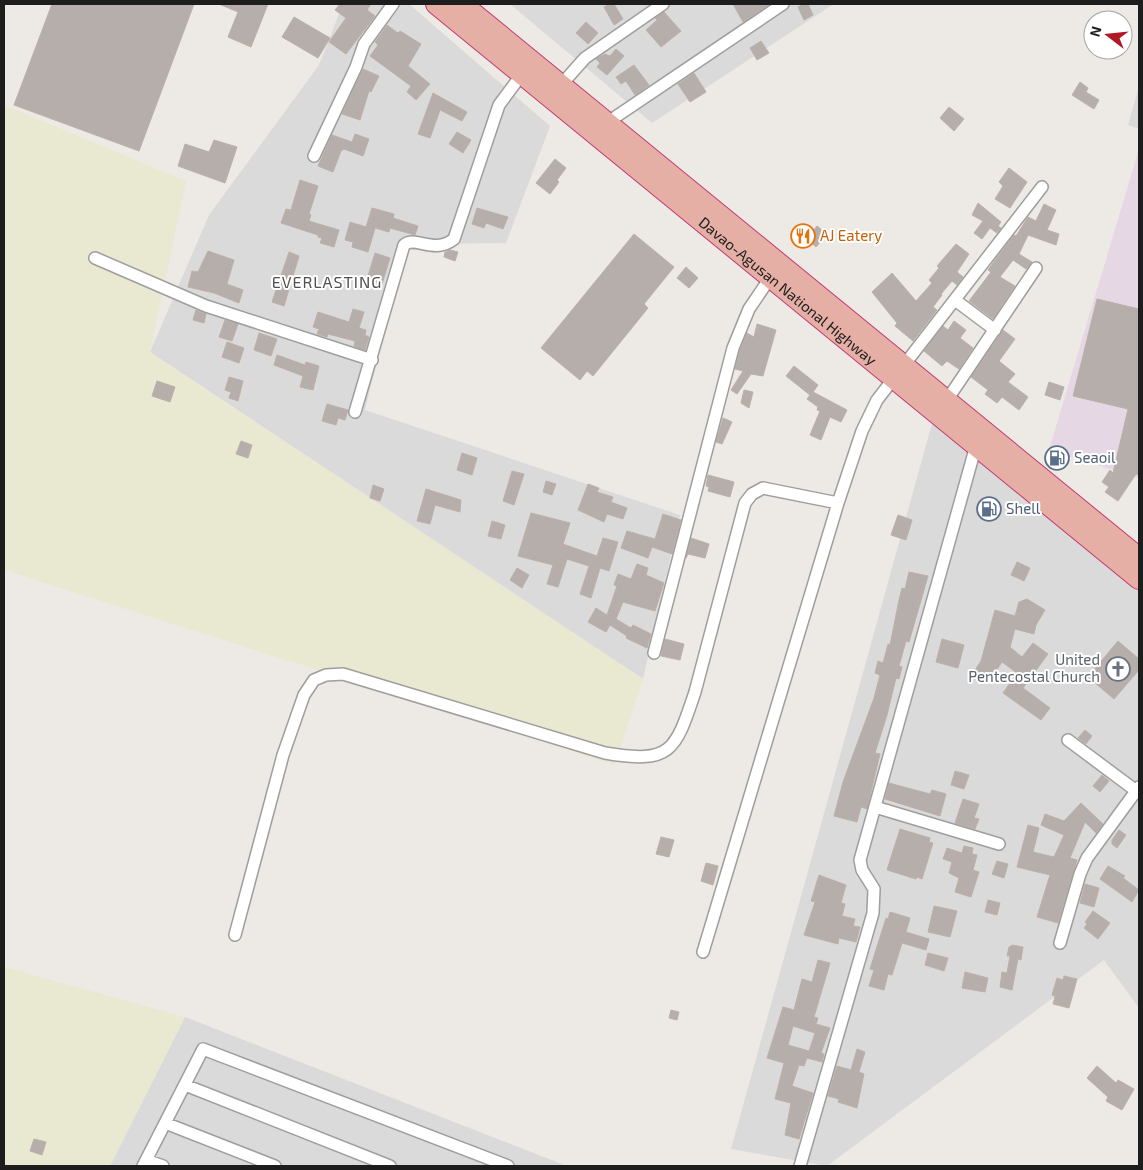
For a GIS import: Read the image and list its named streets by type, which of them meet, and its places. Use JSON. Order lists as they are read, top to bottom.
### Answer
{
  "streets": {
    "highway": ["Davao-Agusan National Highway"]
  },
  "districts": ["EVERLASTING"],
  "places": {
    "restaurant": ["AJ Eatery"],
    "fuel station": ["Seaoil", "Shell"],
    "church": ["United Pentecostal Church"]
  },
  "north": "left"
}
